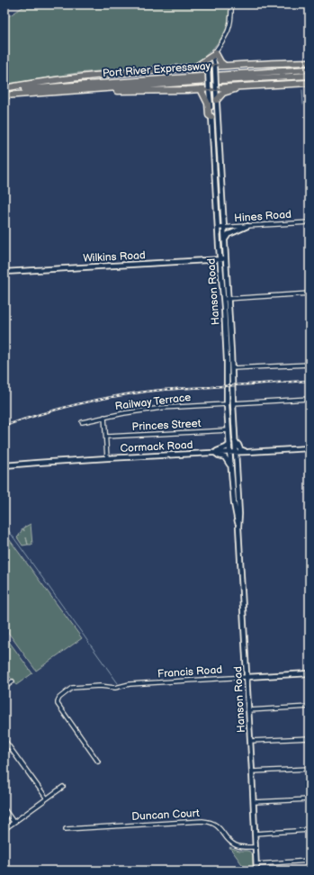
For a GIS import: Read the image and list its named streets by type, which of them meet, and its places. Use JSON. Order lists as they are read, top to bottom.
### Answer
{
  "streets": {
    "highway": ["Port River Expressway"],
    "main road": [
      "Wilkins Road",
      "Hanson Road",
      "Cormack Road",
      "Francis Road"
    ],
    "street": [
      "Hines Road",
      "Railway Terrace",
      "Princes Street",
      "Duncan Court"
    ]
  },
  "crossings": [
    ["Hines Road", "Hanson Road"],
    ["Wilkins Road", "Hanson Road"],
    ["Hanson Road", "Railway Terrace"],
    ["Hanson Road", "Princes Street"],
    ["Hanson Road", "Cormack Road"],
    ["Hanson Road", "Francis Road"],
    ["Hanson Road", "Duncan Court"]
  ]
}
